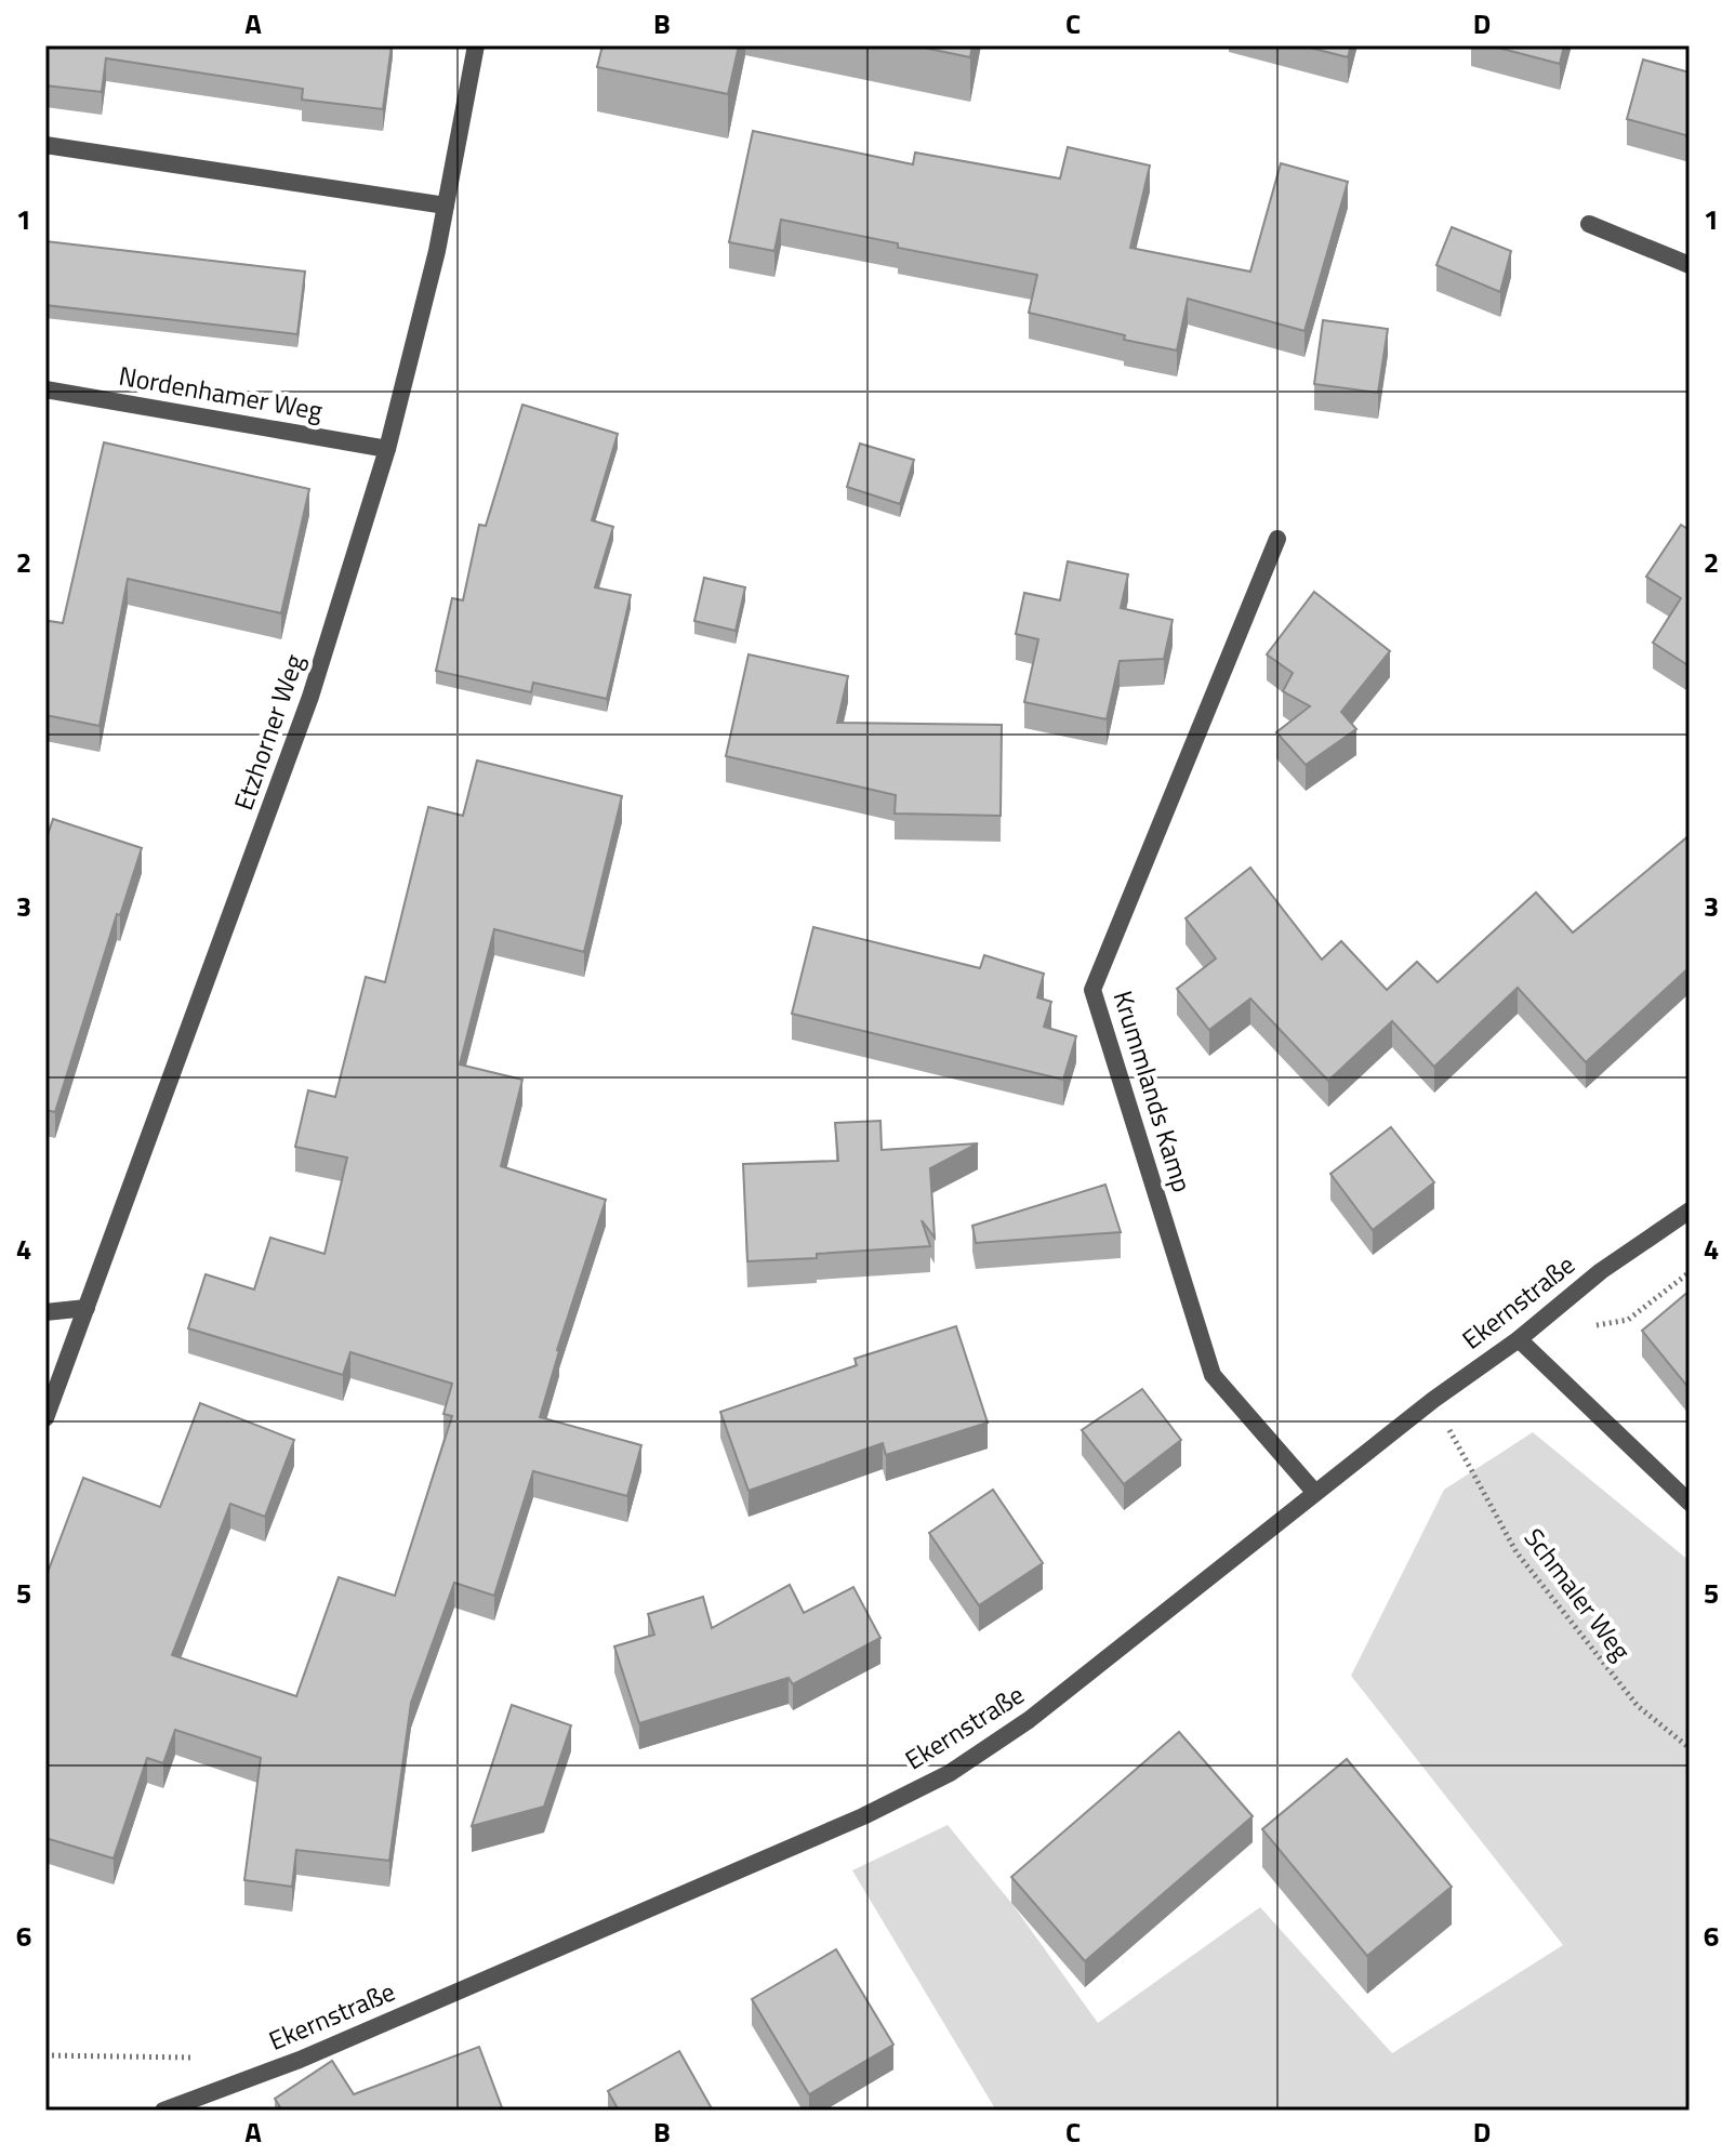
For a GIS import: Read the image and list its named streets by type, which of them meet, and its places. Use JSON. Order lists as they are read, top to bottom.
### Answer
{
  "streets": {
    "street": [
      "Nordenhamer Weg",
      "Etzhorner Weg",
      "Krummlands Kamp",
      "Ekernstraße"
    ],
    "path": ["Schmaler Weg"]
  },
  "crossings": [
    ["Nordenhamer Weg", "Etzhorner Weg"],
    ["Krummlands Kamp", "Ekernstraße"],
    ["Ekernstraße", "Schmaler Weg"]
  ],
  "grid": {
    "columns": [
      "A",
      "B",
      "C",
      "D"
    ],
    "rows": [
      "1",
      "2",
      "3",
      "4",
      "5",
      "6"
    ]
  }
}
